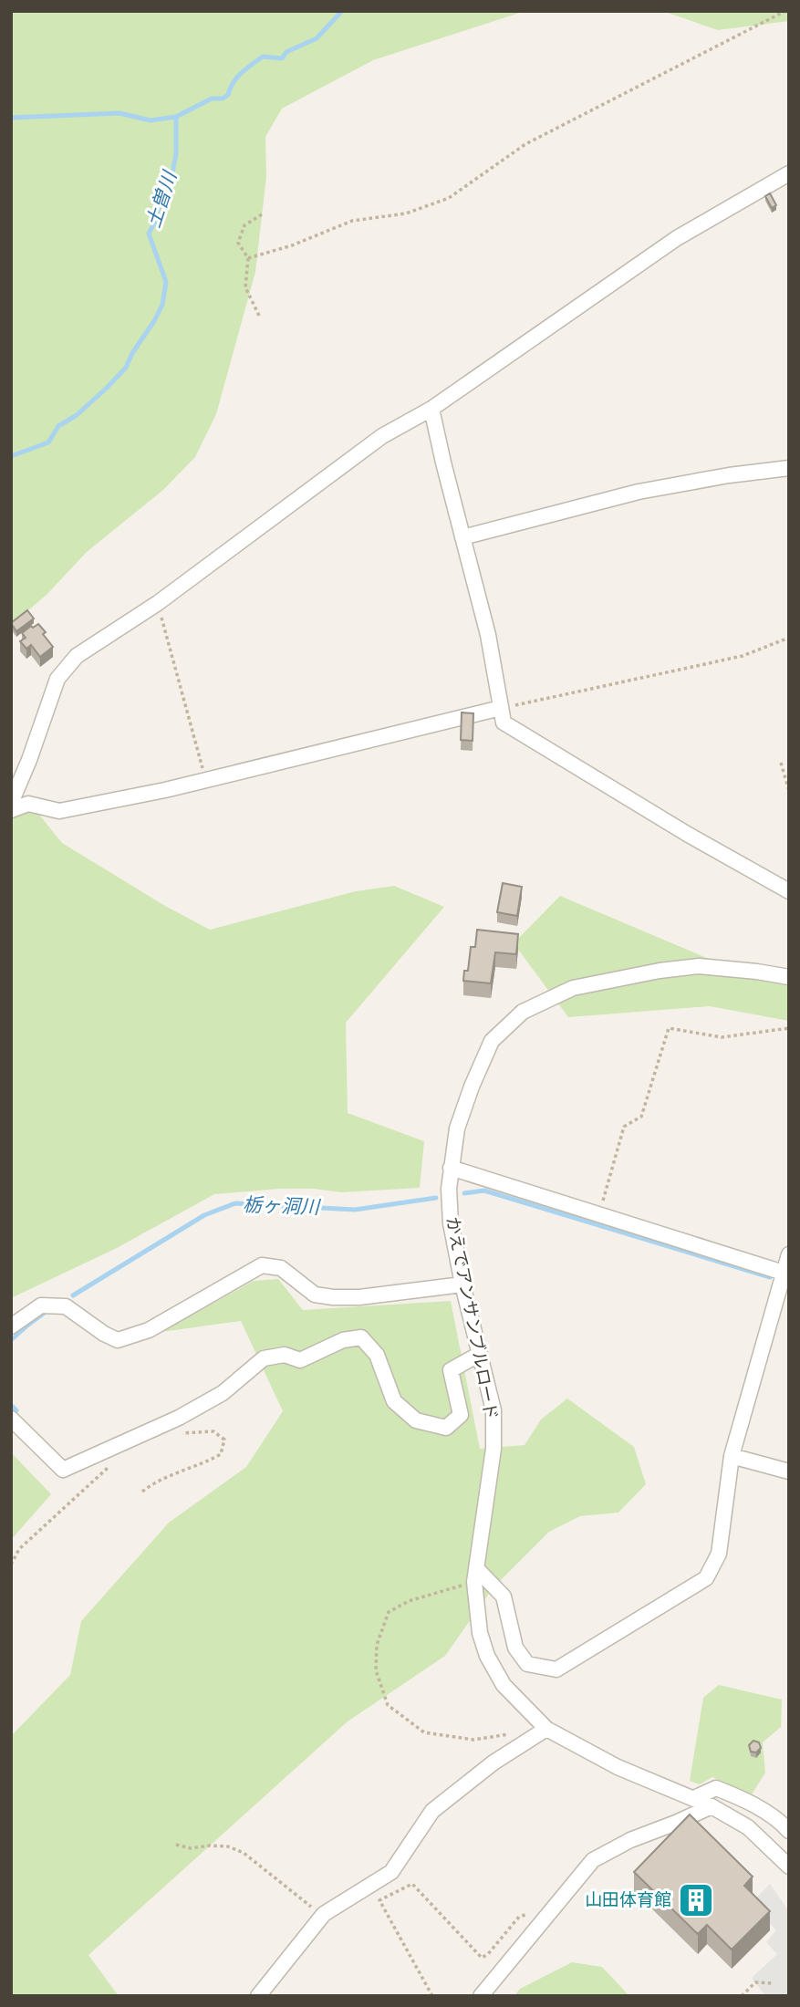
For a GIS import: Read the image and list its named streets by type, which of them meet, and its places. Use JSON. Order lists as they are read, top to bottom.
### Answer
{
  "streets": {
    "street": ["かえでアンサンブルロード"]
  },
  "water": ["土曽川", "栃ヶ洞川"],
  "places": {
    "building": ["山田体育館"]
  }
}
